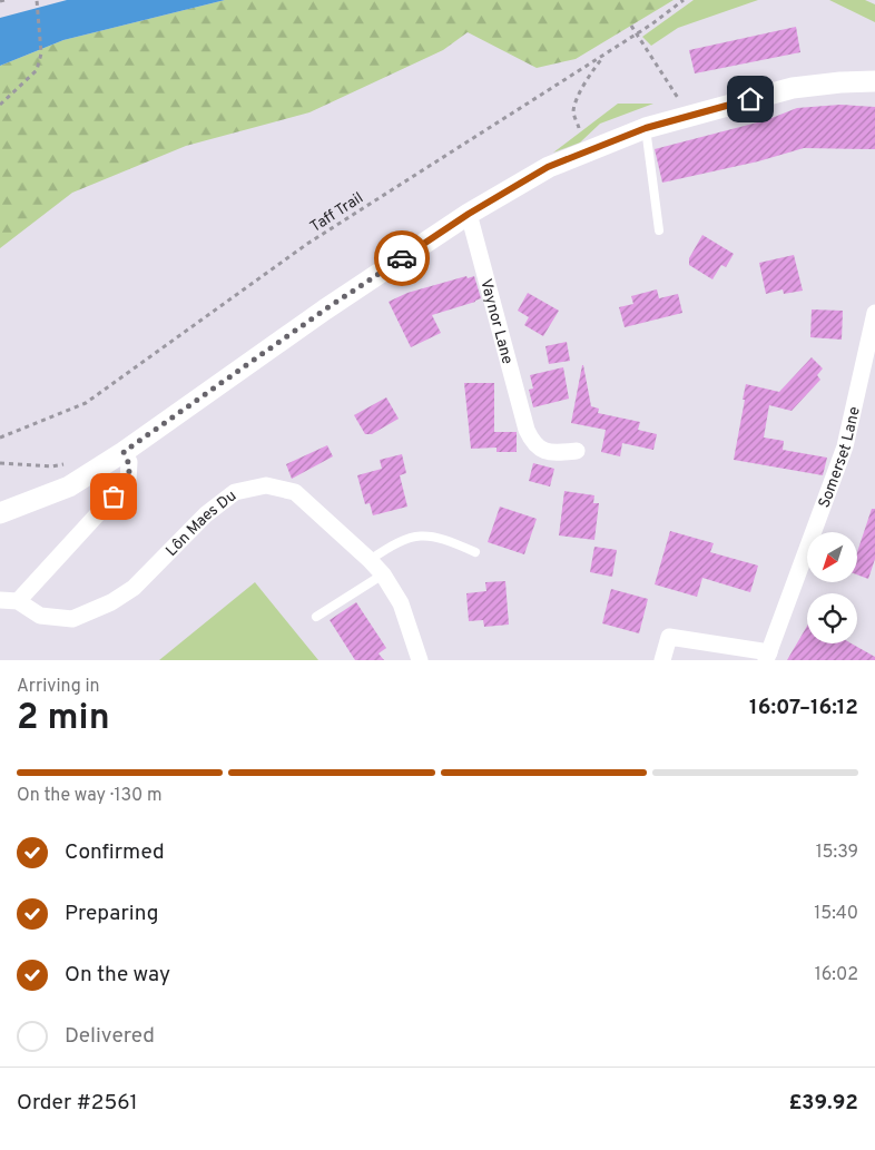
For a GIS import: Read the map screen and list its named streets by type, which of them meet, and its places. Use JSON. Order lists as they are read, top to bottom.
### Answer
{
  "streets": {
    "street": ["Vaynor Lane", "Somerset Lane", "Lôn Maes Du"],
    "path": ["Taff Trail"]
  },
  "north": "bottom left",
  "page": {
    "heading": ["2 min", "Arriving in", "16:07–16:12"],
    "panel": ["Order #2561", "£39.92"],
    "bar": "On the way · 130 m",
    "list": [
      ["Confirmed", "15:39"],
      ["Preparing", "15:40"],
      ["On the way", "16:02"],
      "Delivered"
    ]
  }
}
